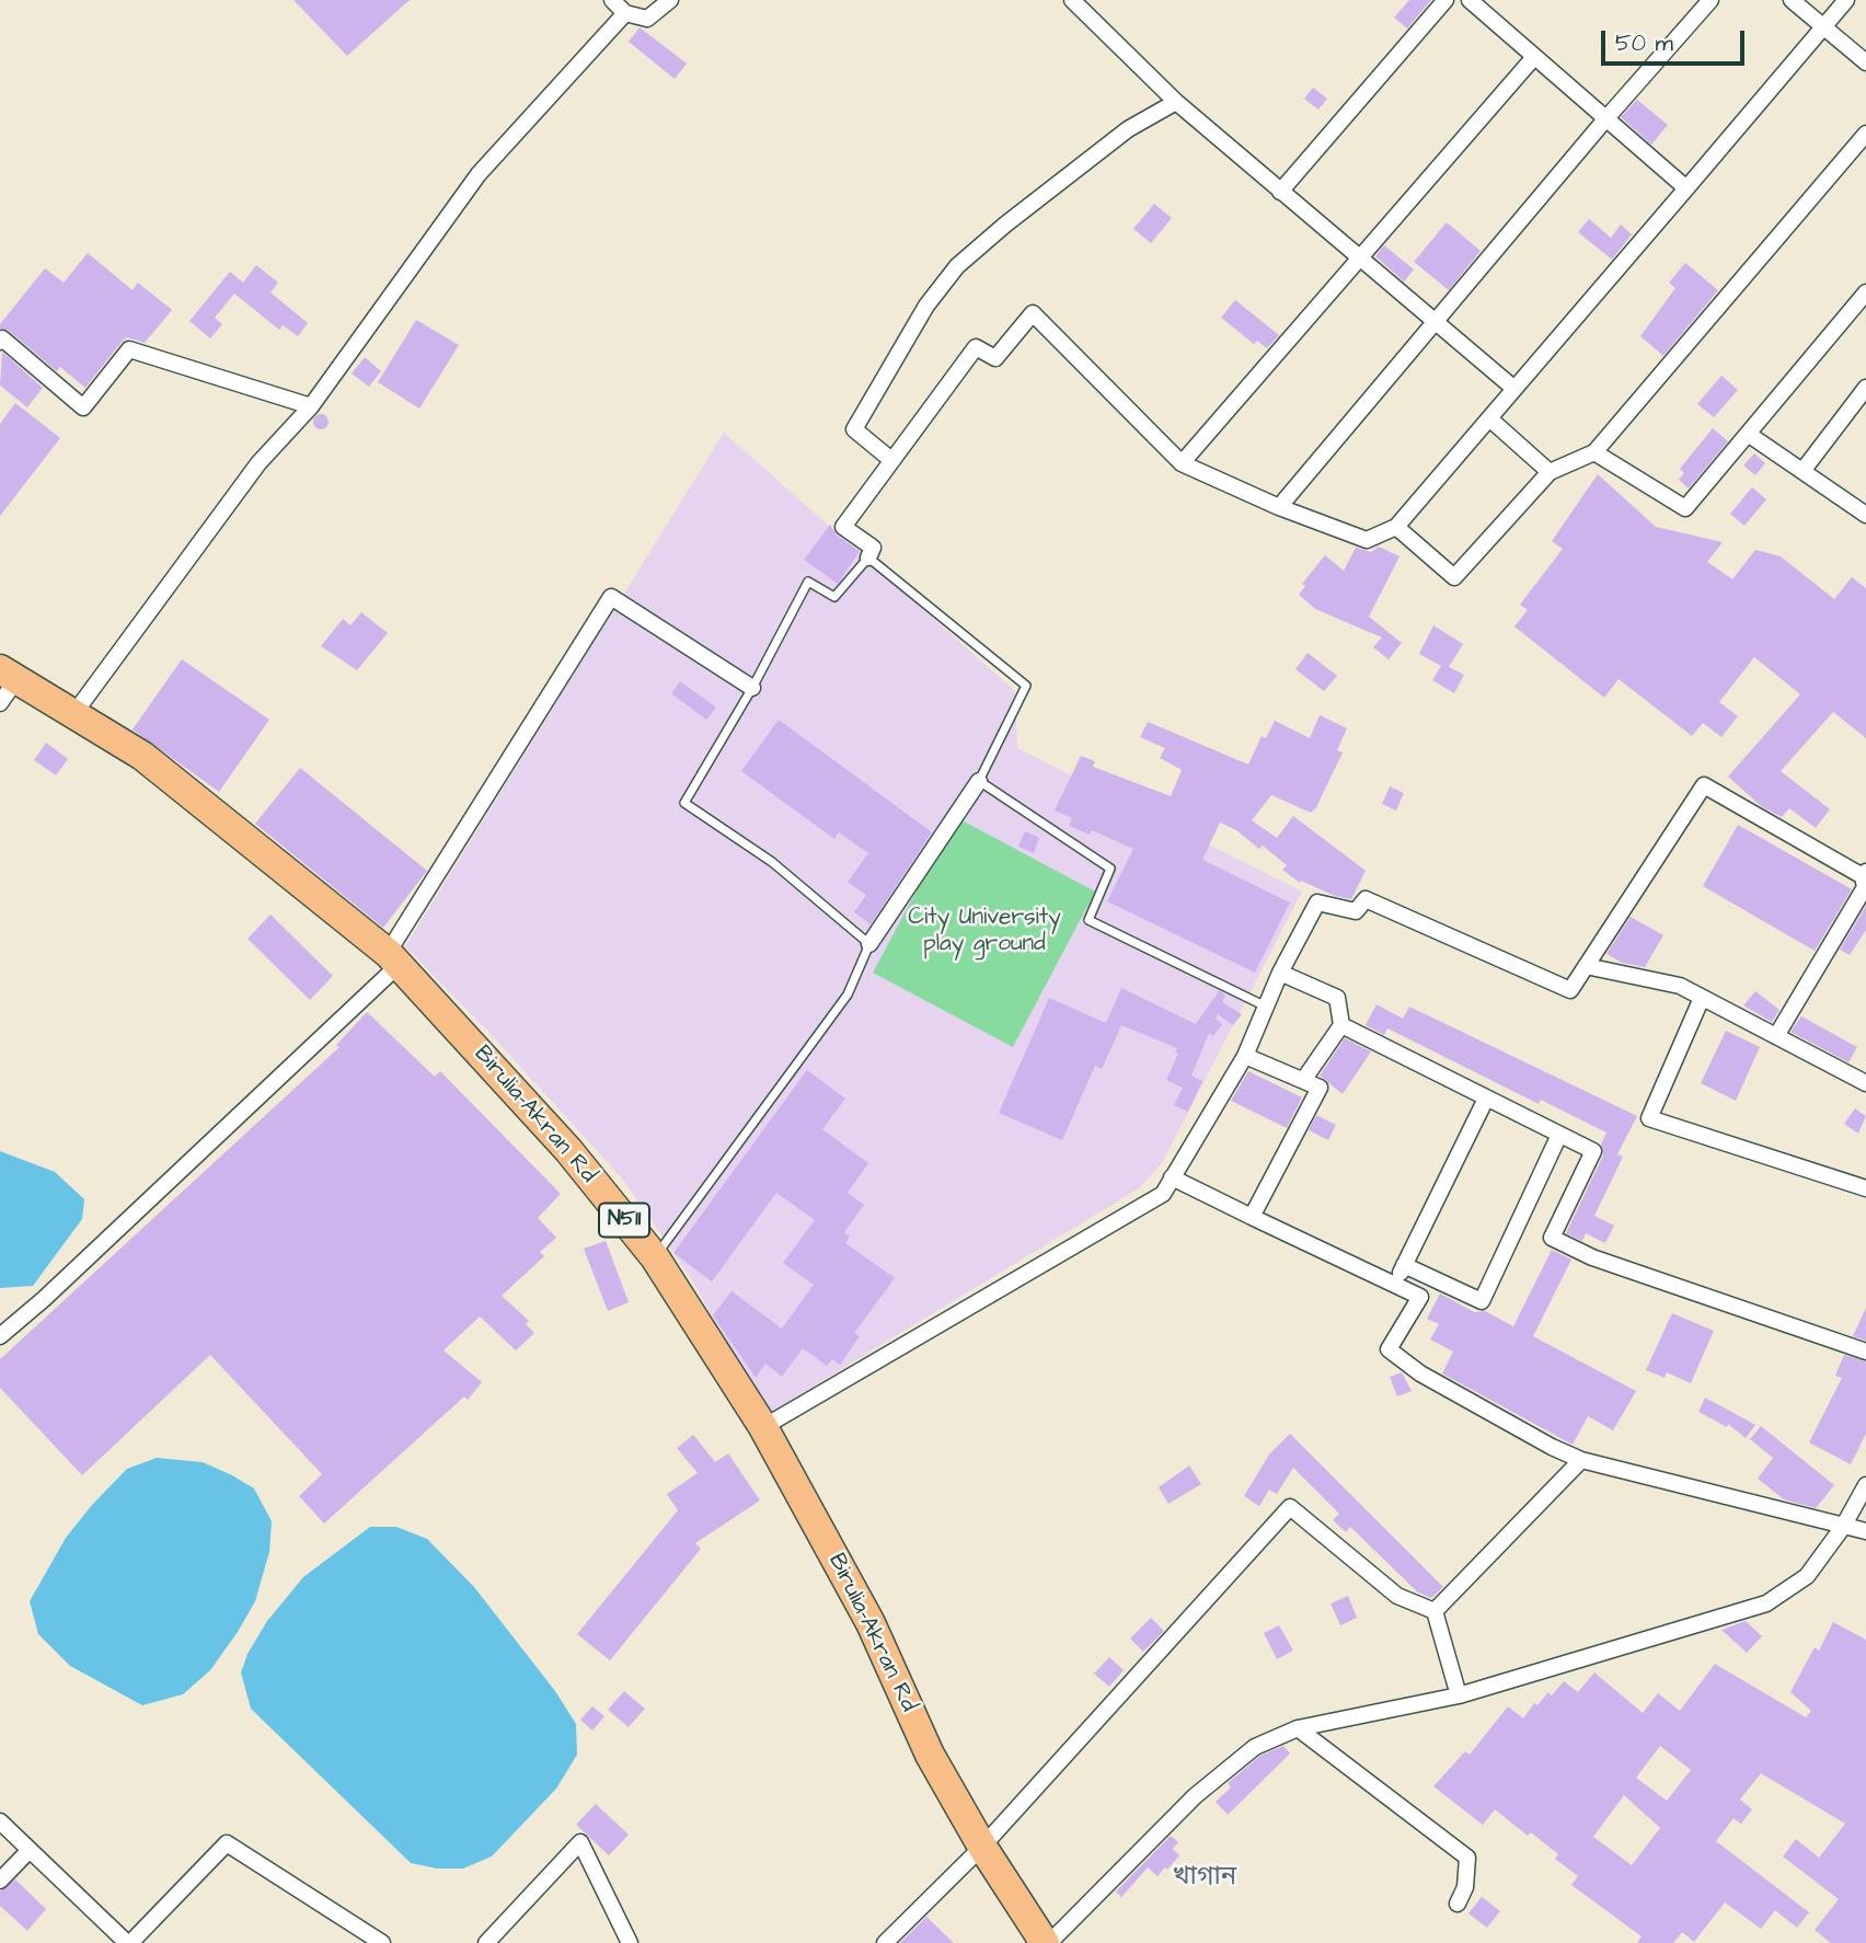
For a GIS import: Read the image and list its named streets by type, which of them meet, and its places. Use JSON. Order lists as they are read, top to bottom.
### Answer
{
  "streets": {
    "highway": ["Birulia-Akran Rd", "N511"]
  },
  "districts": ["খাগান"],
  "parks": ["City University play ground"],
  "scale_bar": "50 m"
}
